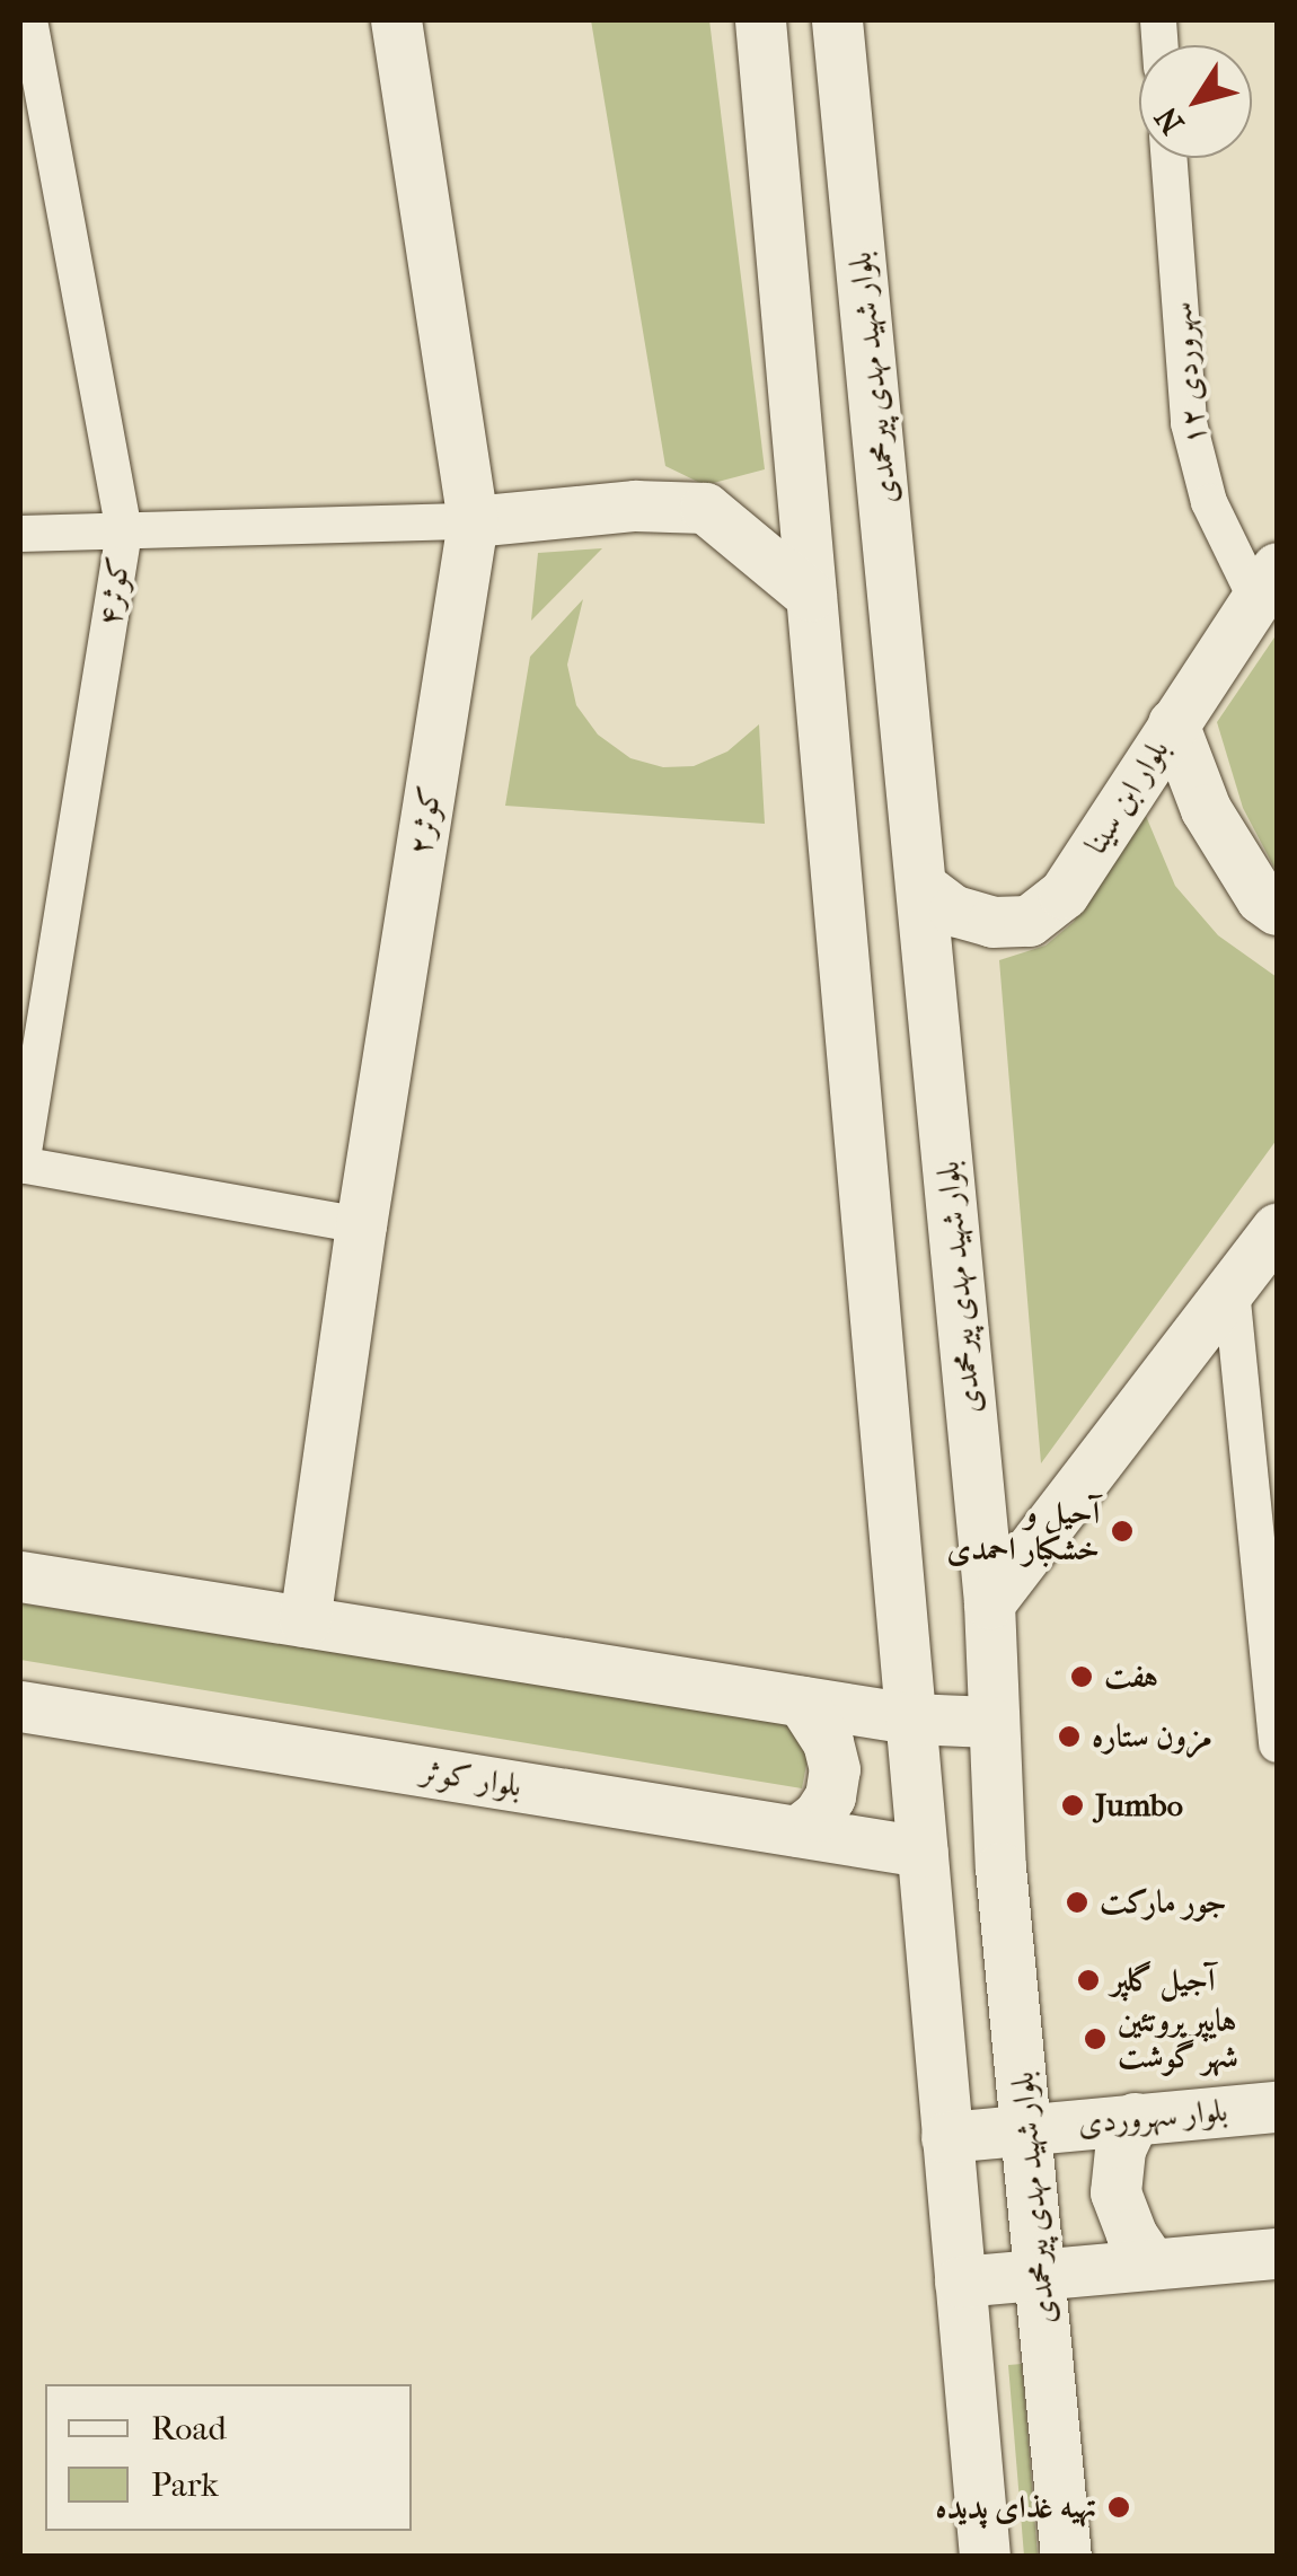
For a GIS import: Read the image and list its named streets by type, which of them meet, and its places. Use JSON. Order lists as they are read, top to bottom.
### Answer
{
  "streets": {
    "main road": [
      "بلوار شهید مهدی پیرمحمدی",
      "بلوار ابن سینا",
      "کوثر۲",
      "بلوار کوثر",
      "بلوار سهروردی"
    ],
    "street": ["سهروردی ۱۲", "کوثر۴"]
  },
  "crossings": [
    ["سهروردی ۱۲", "بلوار ابن سینا"],
    ["بلوار شهید مهدی پیرمحمدی", "بلوار ابن سینا"],
    ["بلوار شهید مهدی پیرمحمدی", "بلوار سهروردی"]
  ],
  "places": [
    "آحیل و خشکبار احمدی",
    "هفت",
    "مزون ستاره",
    "Jumbo",
    "جور مارکت",
    "آجیل گلپر",
    "هایپر پروتئین شهر گوشت",
    "تهیه غذای پدیده"
  ],
  "legend": ["Road", "Park"],
  "north": "bottom left"
}
